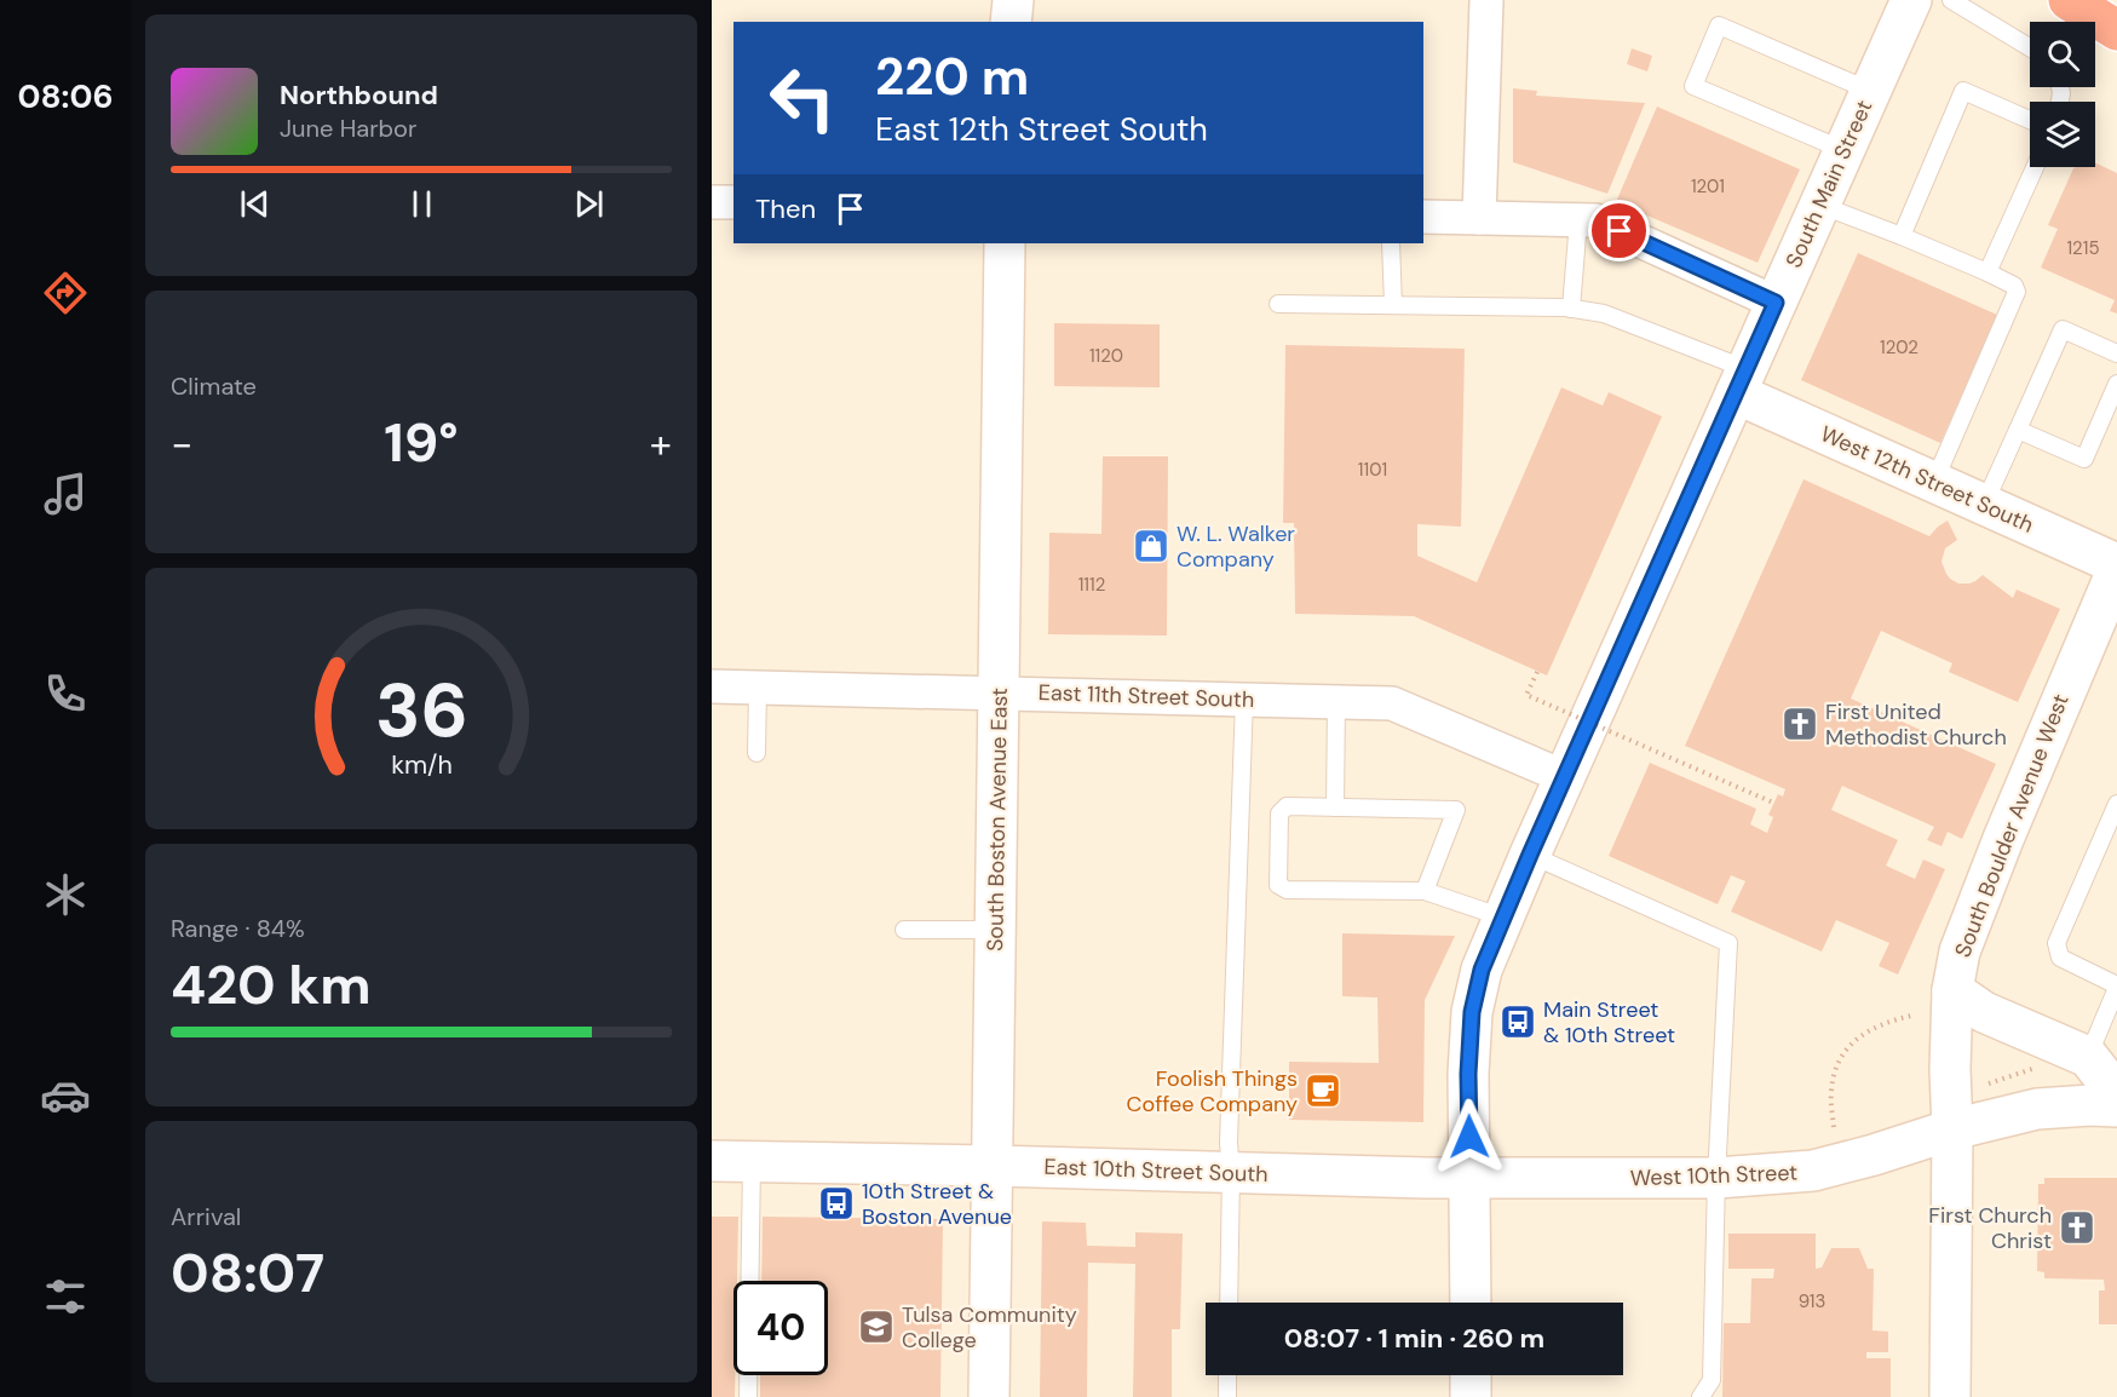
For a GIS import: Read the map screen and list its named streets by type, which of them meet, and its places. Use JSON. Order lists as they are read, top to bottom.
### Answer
{
  "streets": {
    "street": [
      "South Main Street",
      "West 12th Street South",
      "East 11th Street South",
      "South Boston Avenue East",
      "South Boulder Avenue West",
      "East 10th Street South",
      "West 10th Street"
    ]
  },
  "crossings": [
    ["South Main Street", "West 12th Street South"],
    ["South Main Street", "East 11th Street South"],
    ["South Main Street", "East 10th Street South"],
    ["South Main Street", "West 10th Street"],
    ["East 11th Street South", "South Boston Avenue East"],
    ["South Boston Avenue East", "East 10th Street South"],
    ["South Boulder Avenue West", "West 10th Street"],
    ["East 10th Street South", "West 10th Street"]
  ],
  "places": {
    "shop": ["W. L. Walker Company"],
    "church": ["First United Methodist Church", "First Church Christ"],
    "bus stop": ["Main Street & 10th Street", "10th Street & Boston Avenue"],
    "cafe": ["Foolish Things Coffee Company"],
    "school or university": ["Tulsa Community College"]
  },
  "house_numbers": [
    "1201",
    "1215",
    "1202",
    "1120",
    "1101",
    "1112",
    "913"
  ],
  "page": {
    "tabs": "08:06",
    "turn": ["220 m", "East 12th Street South"],
    "song": ["Northbound", "June Harbor"],
    "then": "Then",
    "tile": [
      "Climate",
      ["Range · 84%", "420 km"],
      ["Arrival", "08:07"]
    ],
    "heat": ["−", "19°", "+"],
    "limit": "40",
    "trip": "08:07 · 1 min · 260 m",
    "gauge": ["36", "km/h"]
  }
}
